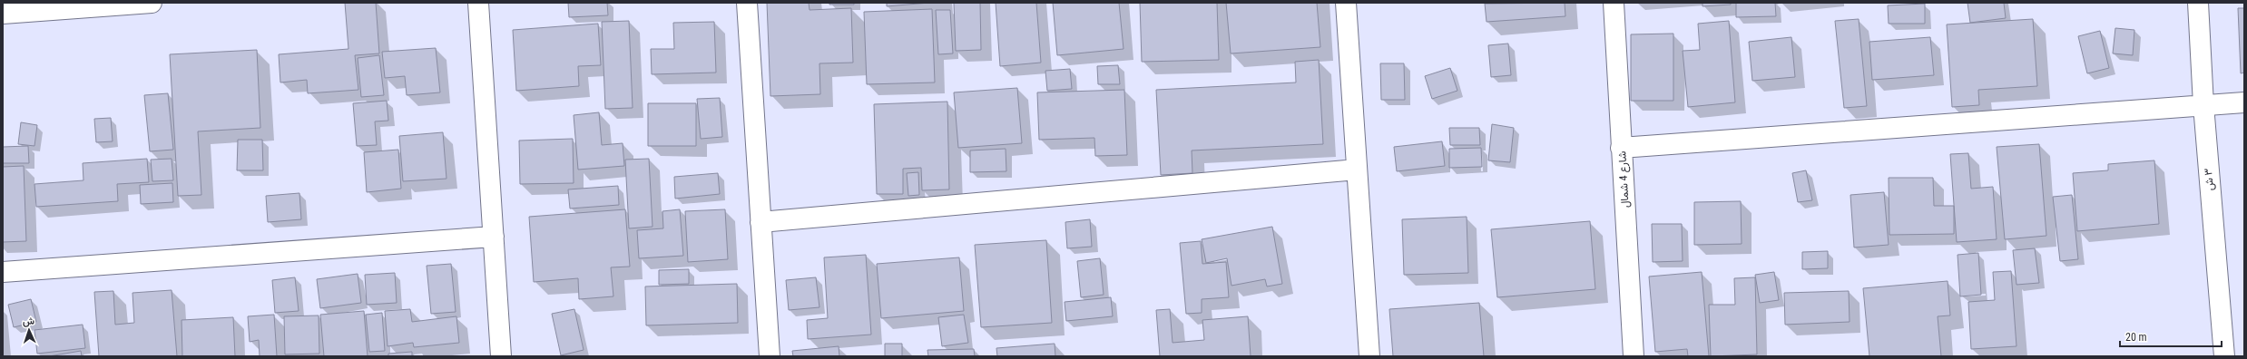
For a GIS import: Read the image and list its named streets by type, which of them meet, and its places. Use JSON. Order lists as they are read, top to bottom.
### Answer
{
  "streets": {
    "street": ["شارع 4 شمال", "٣ ش"]
  },
  "scale_bar": "20 m",
  "north": "top"
}
